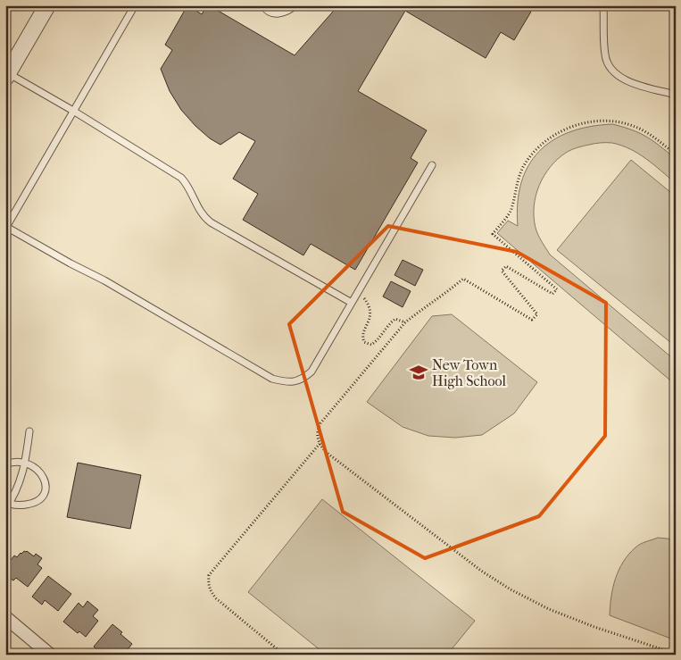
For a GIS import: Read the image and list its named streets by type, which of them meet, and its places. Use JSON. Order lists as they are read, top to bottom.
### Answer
{
  "places": {
    "school or university": ["New Town High School"]
  }
}
